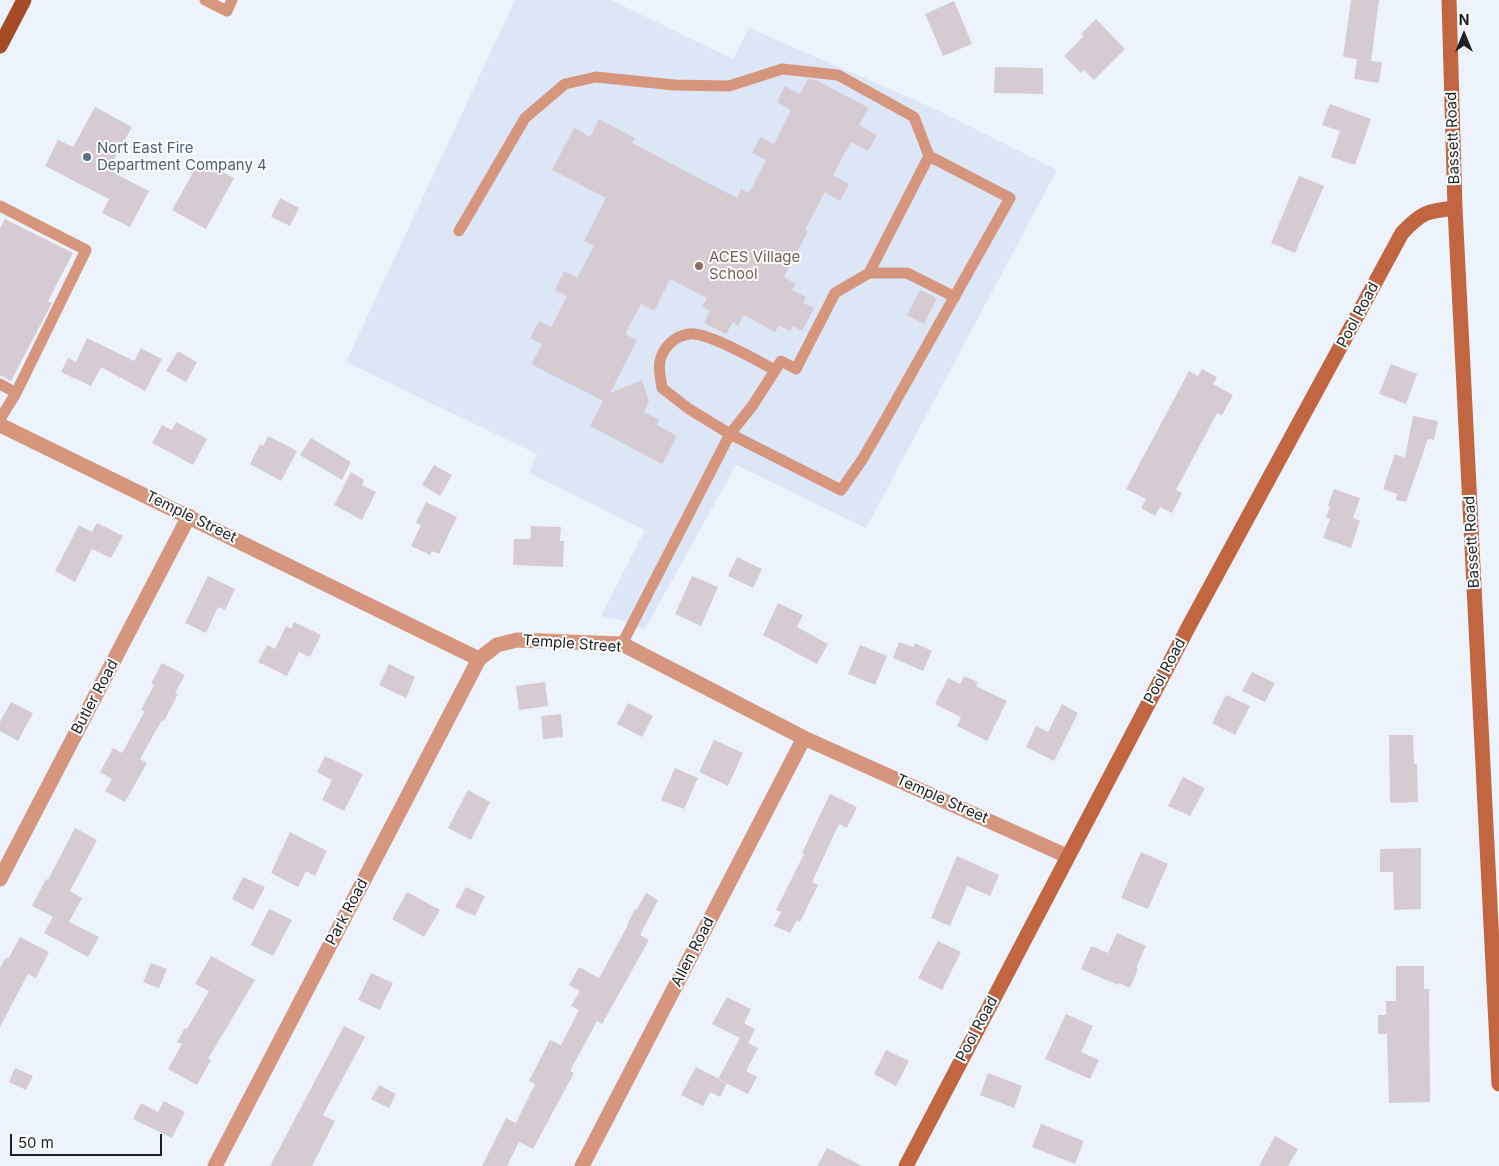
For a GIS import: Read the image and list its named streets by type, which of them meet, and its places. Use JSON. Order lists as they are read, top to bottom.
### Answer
{
  "streets": {
    "street": [
      "Bassett Road",
      "Pool Road",
      "Temple Street",
      "Butler Road",
      "Park Road",
      "Allen Road"
    ]
  },
  "crossings": [
    ["Bassett Road", "Pool Road"],
    ["Pool Road", "Temple Street"],
    ["Temple Street", "Butler Road"],
    ["Temple Street", "Park Road"],
    ["Temple Street", "Allen Road"]
  ],
  "places": ["Nort East Fire Department Company 4", "ACES Village School"],
  "scale_bar": "50 m",
  "north": "top"
}
